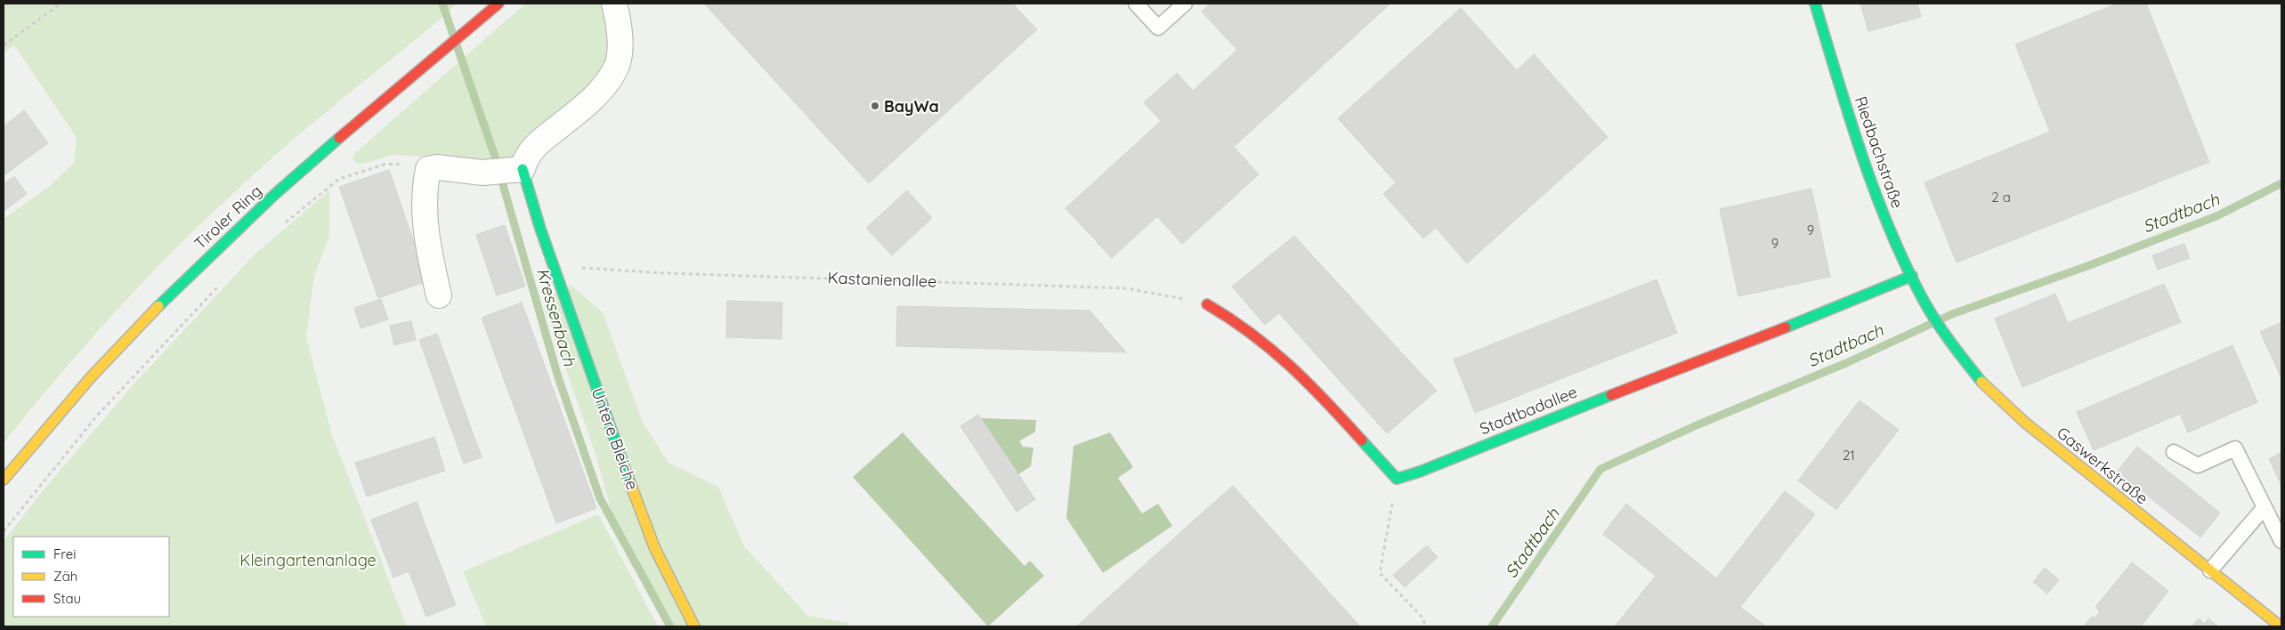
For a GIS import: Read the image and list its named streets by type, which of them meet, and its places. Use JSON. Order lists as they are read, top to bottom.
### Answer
{
  "streets": {
    "street": [
      "Riedbachstraße",
      "Tiroler Ring",
      "Stadtbadallee",
      "Untere Bleiche",
      "Gaswerkstraße"
    ],
    "path": ["Kastanienallee"]
  },
  "crossings": [
    ["Riedbachstraße", "Stadtbadallee"],
    ["Riedbachstraße", "Gaswerkstraße"],
    ["Kastanienallee", "Untere Bleiche"]
  ],
  "water": ["Stadtbach", "Kressenbach"],
  "parks": ["Kleingartenanlage"],
  "places": ["BayWa"],
  "house_numbers": [
    "2 a",
    "9",
    "9",
    "21"
  ],
  "legend": ["Frei", "Zäh", "Stau"]
}
